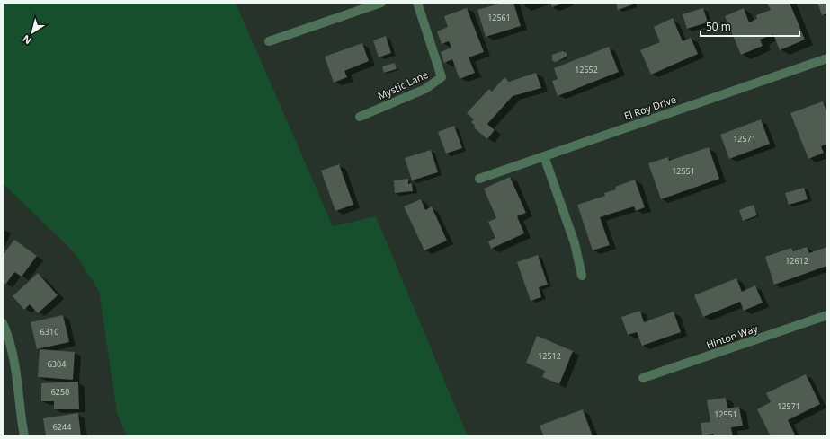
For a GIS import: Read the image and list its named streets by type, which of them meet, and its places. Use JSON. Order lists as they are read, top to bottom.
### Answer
{
  "streets": {
    "street": ["Mystic Lane", "El Roy Drive", "Hinton Way"]
  },
  "house_numbers": [
    "12561",
    "12552",
    "12571",
    "12551",
    "12612",
    "6310",
    "12512",
    "6304",
    "6250",
    "12571",
    "12551",
    "6244"
  ],
  "scale_bar": "50 m",
  "north": "bottom left"
}
